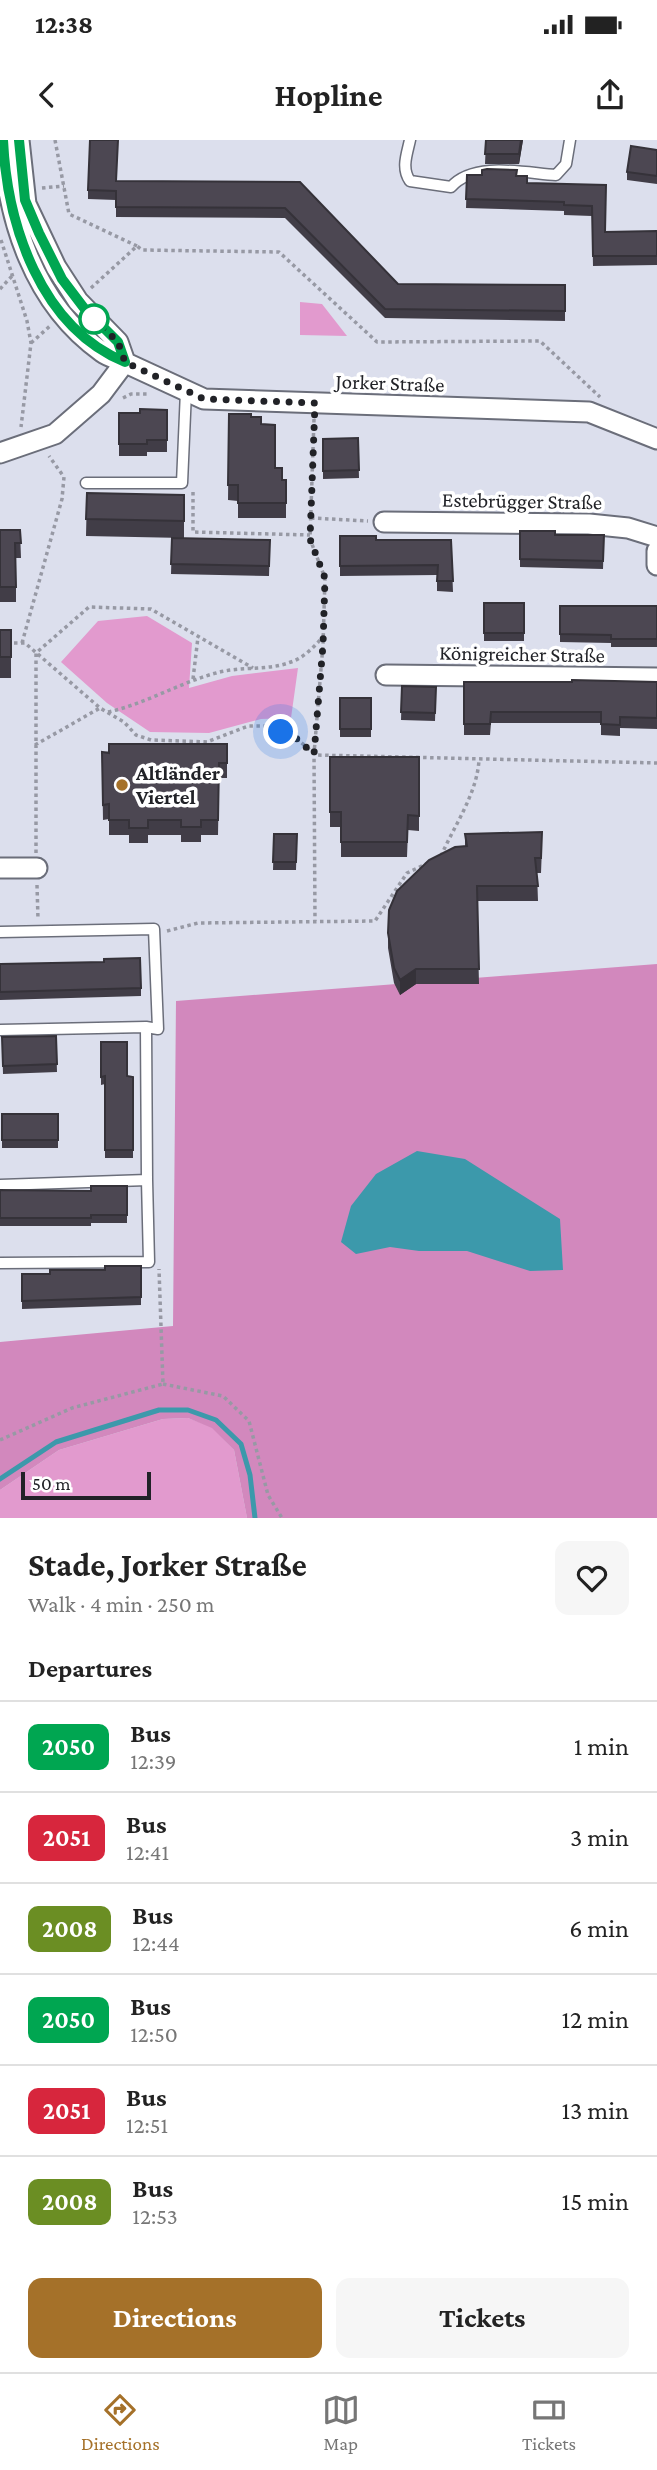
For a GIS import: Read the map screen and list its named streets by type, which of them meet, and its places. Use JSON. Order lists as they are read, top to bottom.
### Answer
{
  "streets": {
    "street": ["Jorker Straße", "Estebrügger Straße", "Königreicher Straße"]
  },
  "places": ["Altländer Viertel"],
  "lines": ["bus line 2050"],
  "scale_bar": "50 m",
  "page": {
    "status": "12:38",
    "header": "Hopline",
    "scale": "50 m",
    "heading": [
      ["Stade, Jorker Straße", "Walk · 4 min · 250 m"],
      "Departures"
    ],
    "list": [
      {
        "mark": "2050",
        "name": "Bus",
        "note": "12:39",
        "value": "1 min"
      },
      {
        "mark": "2051",
        "name": "Bus",
        "note": "12:41",
        "value": "3 min"
      },
      {
        "mark": "2008",
        "name": "Bus",
        "note": "12:44",
        "value": "6 min"
      },
      {
        "mark": "2050",
        "name": "Bus",
        "note": "12:50",
        "value": "12 min"
      },
      {
        "mark": "2051",
        "name": "Bus",
        "note": "12:51",
        "value": "13 min"
      },
      {
        "mark": "2008",
        "name": "Bus",
        "note": "12:53",
        "value": "15 min"
      }
    ],
    "buttons": ["Directions", "Tickets"],
    "tabs": ["Directions", "Map", "Tickets"]
  }
}
